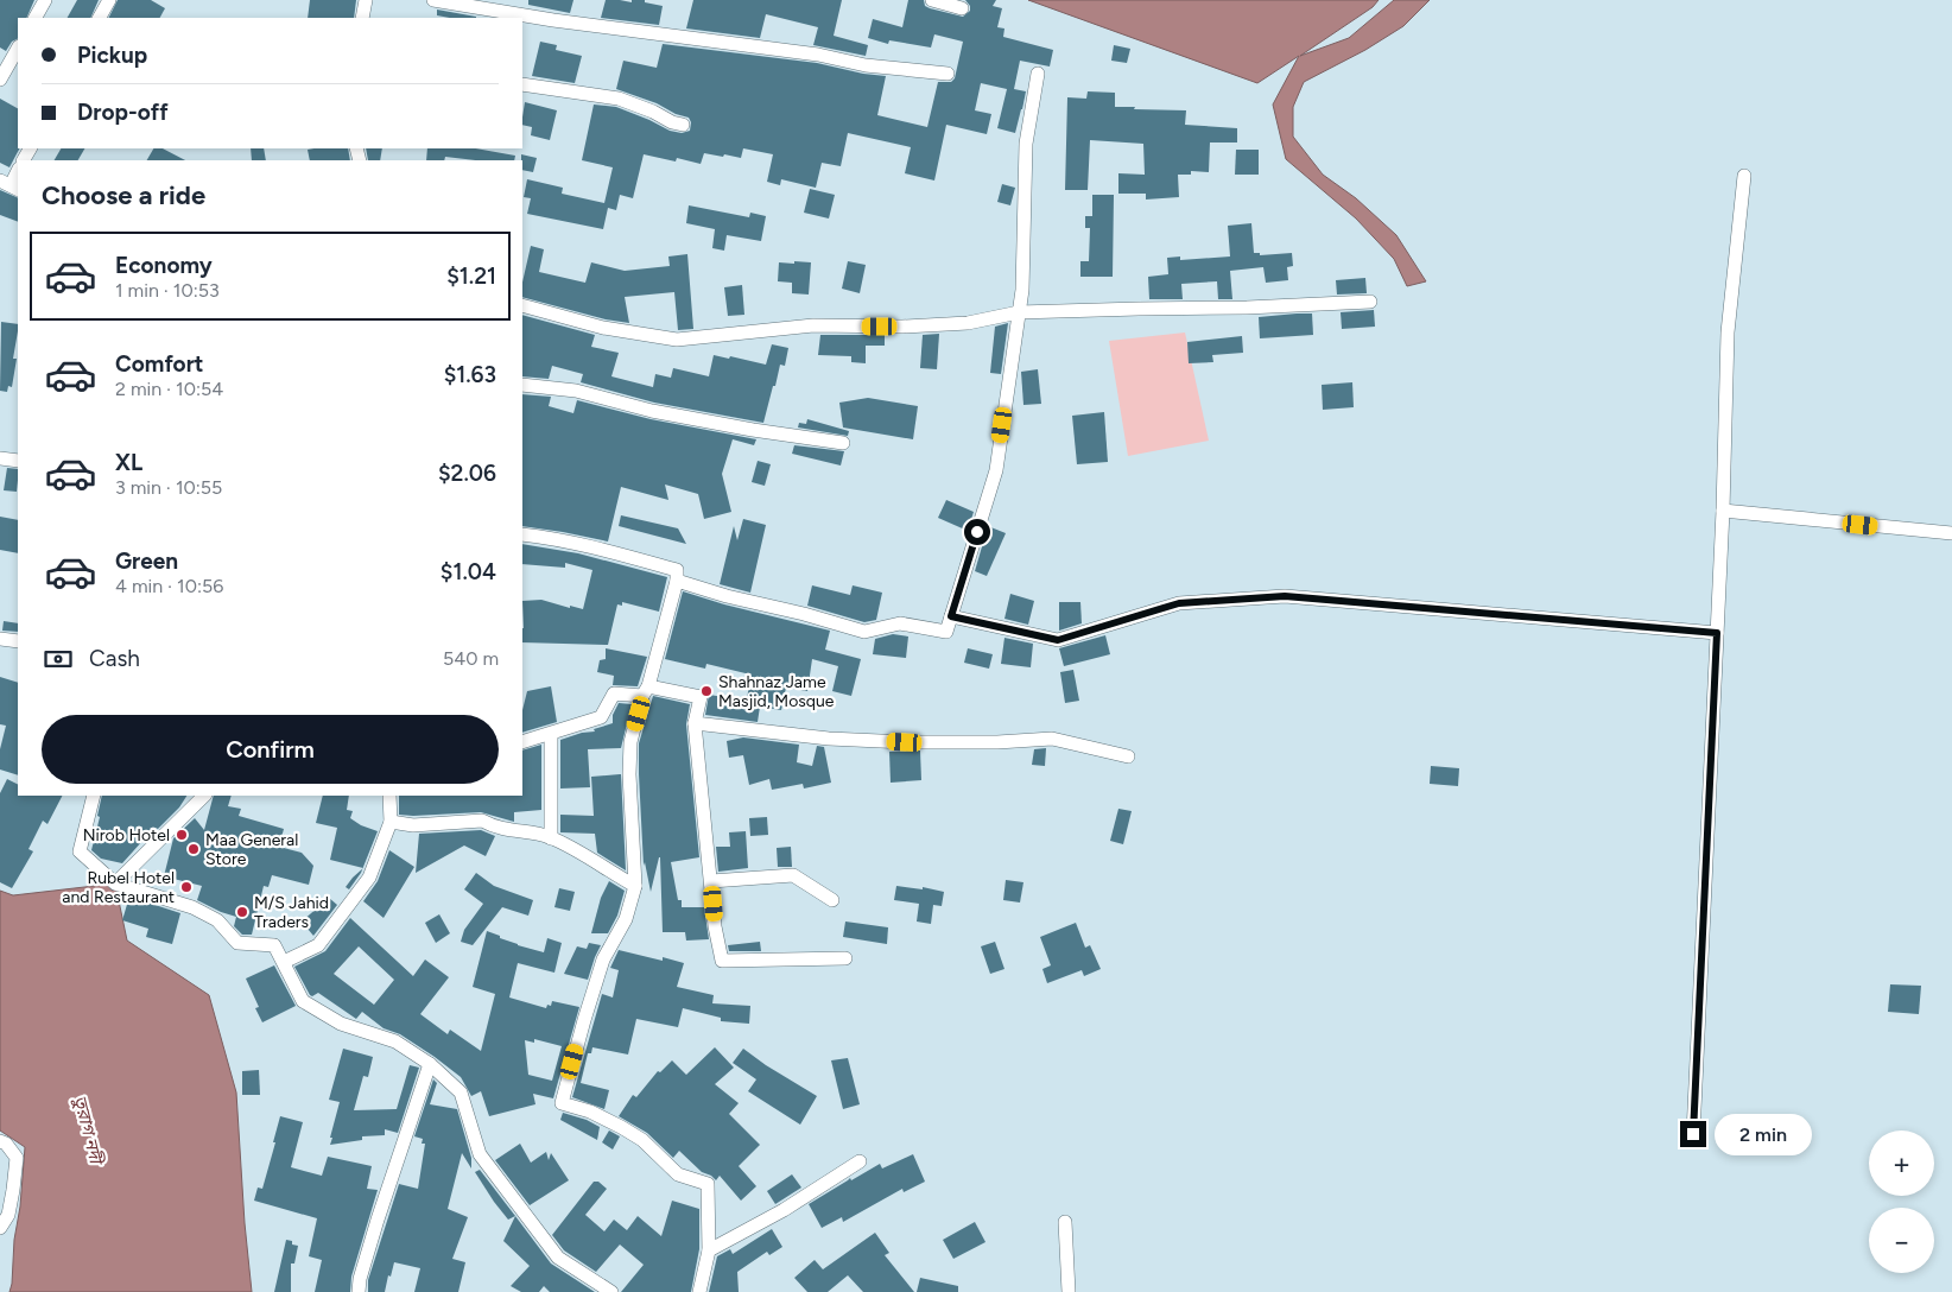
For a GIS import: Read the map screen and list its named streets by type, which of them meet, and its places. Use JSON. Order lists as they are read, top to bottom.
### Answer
{
  "water": ["তুরাগ নদী"],
  "places": [
    "Shahnaz Jame Masjid, Mosque",
    "Nirob Hotel",
    "Maa General Store",
    "Rubel Hotel and Restaurant",
    "M/S Jahid Traders"
  ],
  "page": {
    "banner": ["Pickup", "Drop-off"],
    "heading": "Choose a ride",
    "list": [
      {
        "name": "Economy",
        "note": "1 min · 10:53",
        "value": "$1.21"
      },
      {
        "name": "Comfort",
        "note": "2 min · 10:54",
        "value": "$1.63"
      },
      {
        "name": "XL",
        "note": "3 min · 10:55",
        "value": "$2.06"
      },
      {
        "name": "Green",
        "note": "4 min · 10:56",
        "value": "$1.04"
      }
    ],
    "pay": ["Cash", "540 m"],
    "buttons": "Confirm",
    "bubble": "2 min",
    "map_buttons": ["+", "−"]
  }
}
